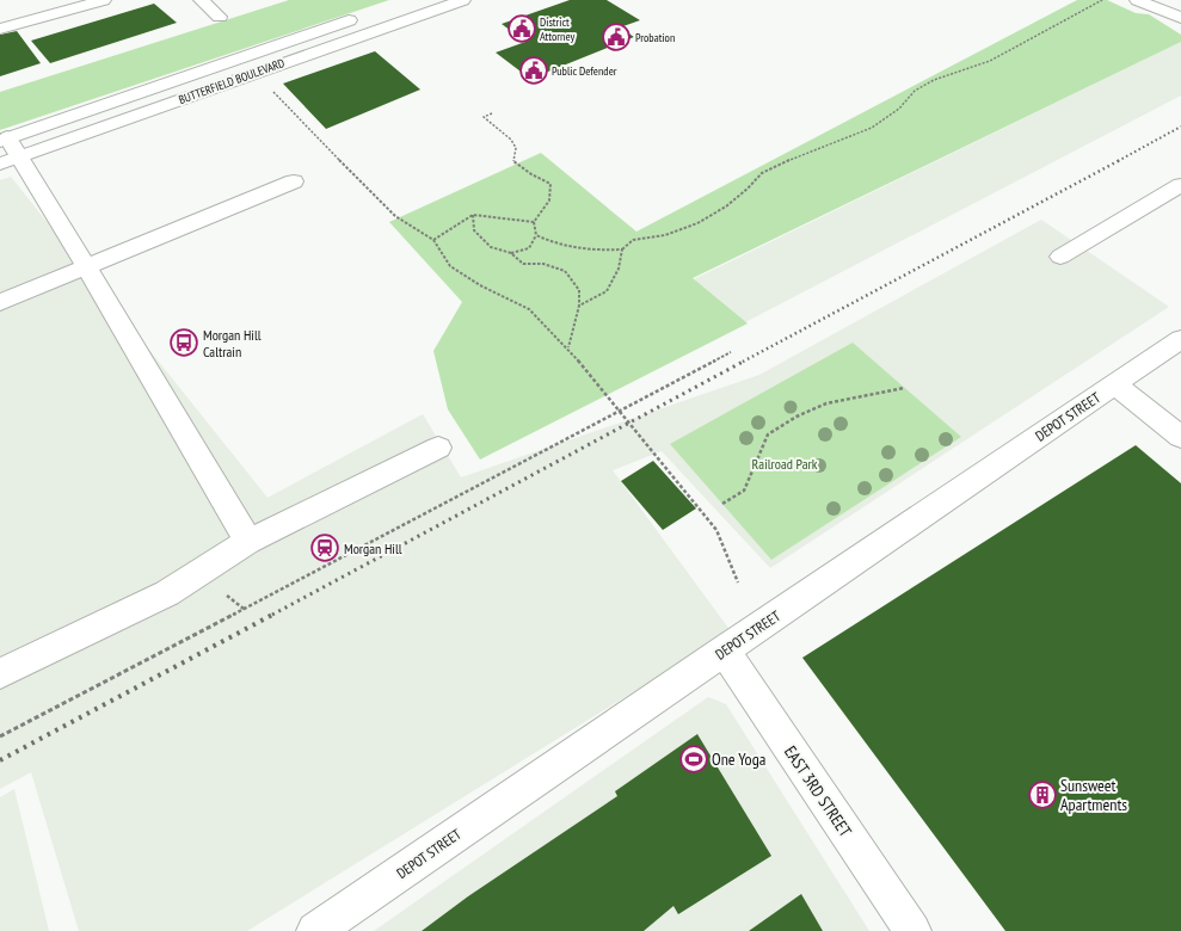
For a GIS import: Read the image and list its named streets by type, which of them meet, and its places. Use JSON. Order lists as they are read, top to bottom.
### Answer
{
  "streets": {
    "street": ["BUTTERFIELD BOULEVARD", "DEPOT STREET", "EAST 3RD STREET"]
  },
  "crossings": [
    ["DEPOT STREET", "EAST 3RD STREET"]
  ],
  "parks": ["Railroad Park"],
  "places": {
    "public building": ["District Attorney", "Probation", "Public Defender"],
    "bus stop": ["Morgan Hill Caltrain"],
    "station": ["Morgan Hill"],
    "sports": ["One Yoga"],
    "building": ["Sunsweet Apartments"]
  }
}
